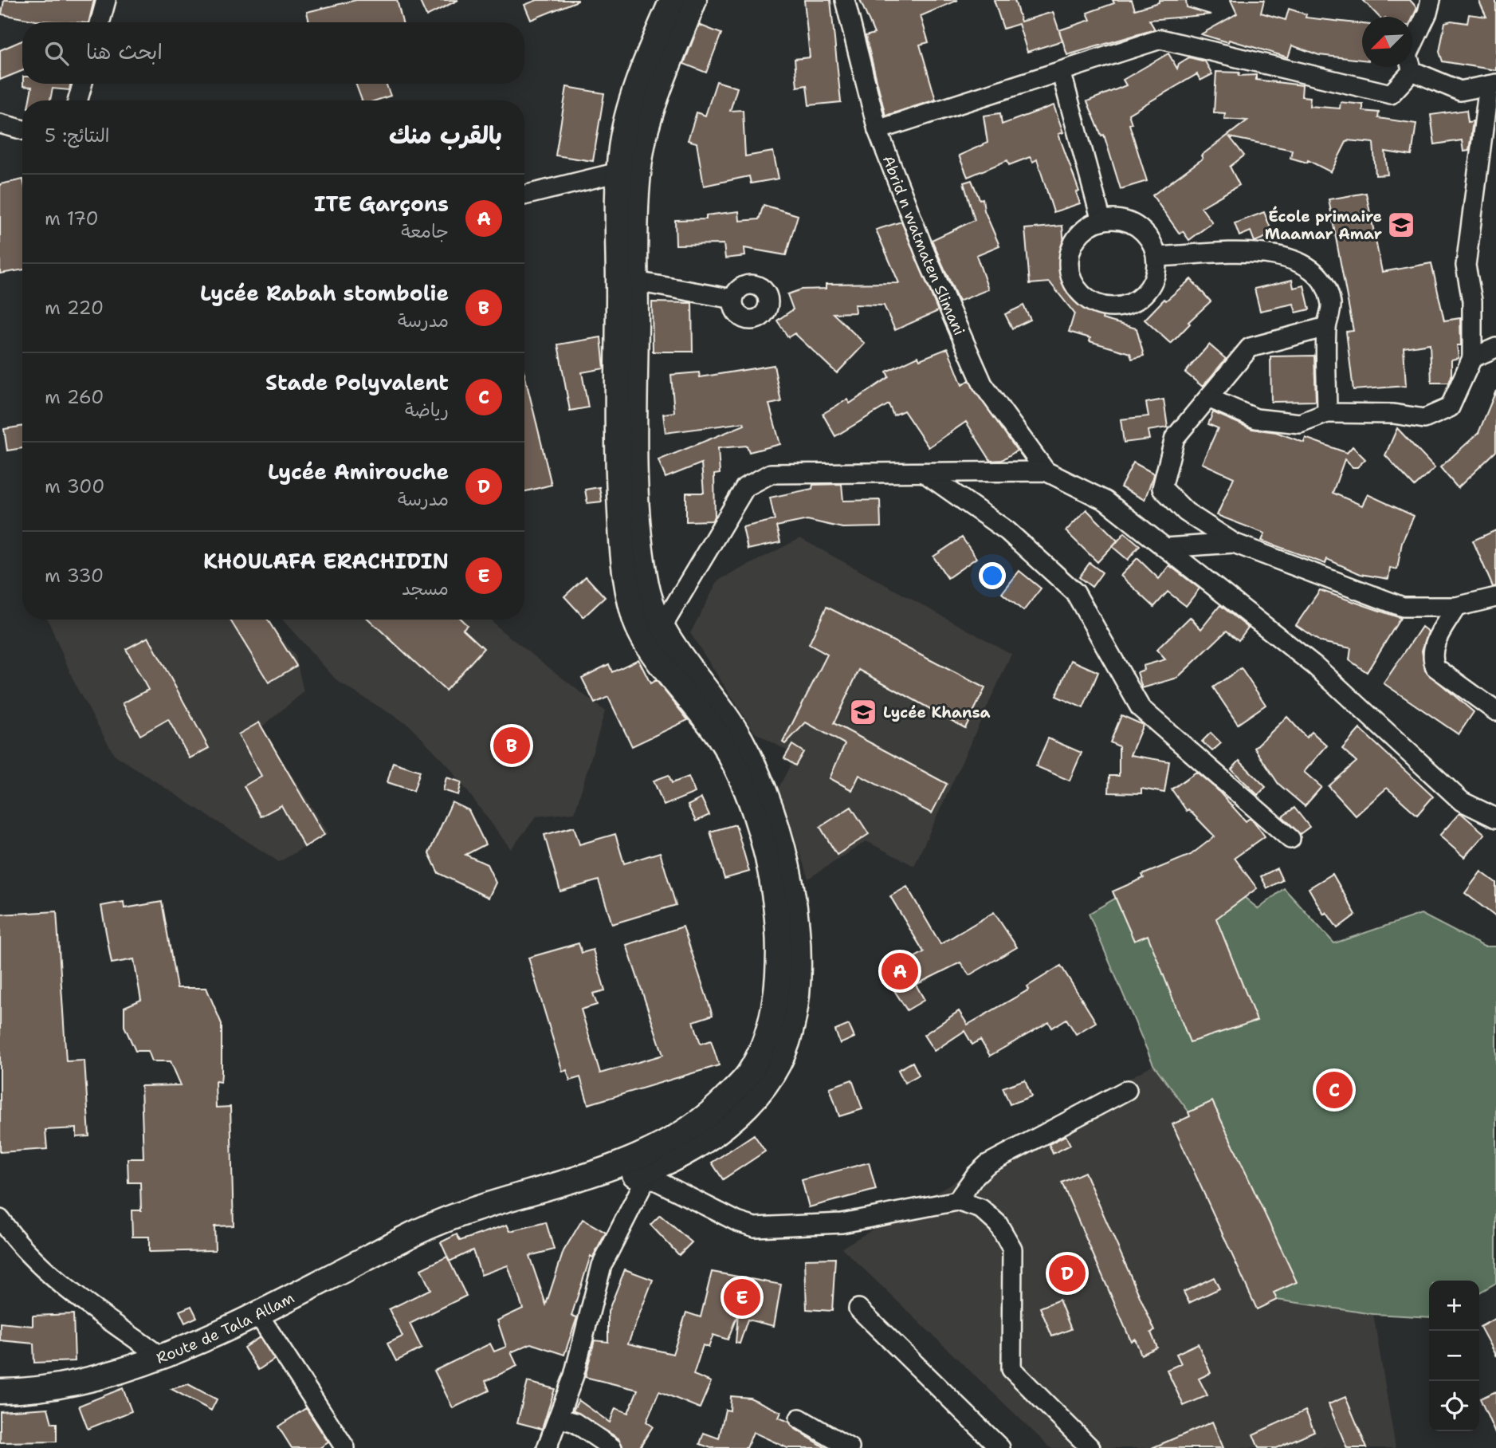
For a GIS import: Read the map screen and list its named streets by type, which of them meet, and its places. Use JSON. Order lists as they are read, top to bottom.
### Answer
{
  "streets": {
    "main road": ["Route de Tala Allam"],
    "street": ["Abrid n watmaten Slimani"]
  },
  "places": {
    "school or university": ["École primaire Maamar Amar", "Lycée Khansa"]
  },
  "north": "bottom left",
  "page": {
    "search": "ابحث هنا",
    "heading": ["بالقرب منك", "النتائج: 5"],
    "list": [
      {
        "mark": "A",
        "name": "ITE Garçons",
        "note": "جامعة",
        "value": "170 m"
      },
      {
        "mark": "B",
        "name": "Lycée Rabah stombolie",
        "note": "مدرسة",
        "value": "220 m"
      },
      {
        "mark": "C",
        "name": "Stade Polyvalent",
        "note": "رياضة",
        "value": "260 m"
      },
      {
        "mark": "D",
        "name": "Lycée Amirouche",
        "note": "مدرسة",
        "value": "300 m"
      },
      {
        "mark": "E",
        "name": "KHOULAFA ERACHIDIN",
        "note": "مسجد",
        "value": "330 m"
      }
    ],
    "pins": [
      "B",
      "A",
      "C",
      "D",
      "E"
    ],
    "map_buttons": ["+", "−"]
  }
}
